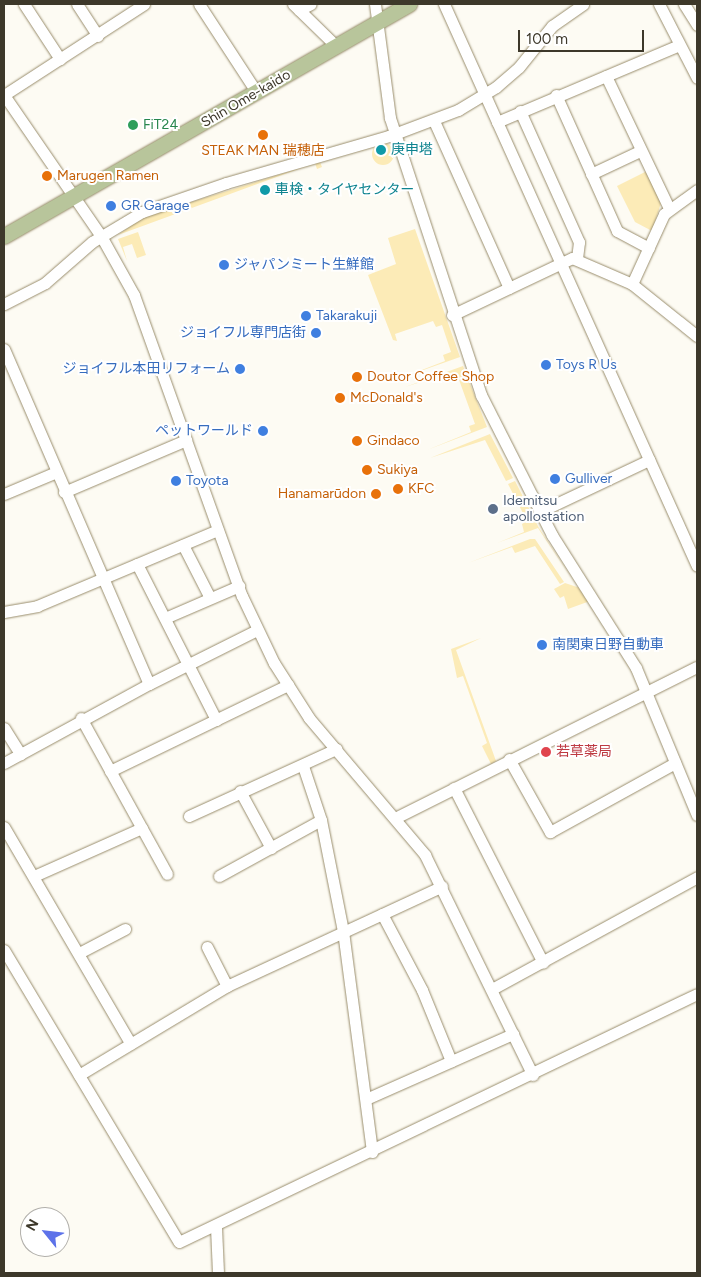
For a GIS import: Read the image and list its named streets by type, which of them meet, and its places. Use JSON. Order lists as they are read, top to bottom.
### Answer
{
  "streets": {
    "main road": ["Shin Ome-kaido"]
  },
  "places": [
    "FiT24",
    "STEAK MAN 瑞穂店",
    "庚申塔",
    "Marugen Ramen",
    "車検・タイヤセンター",
    "GR Garage",
    "ジャパンミート生鮮館",
    "Takarakuji",
    "ジョイフル専門店街",
    "Toys R Us",
    "ジョイフル本田リフォーム",
    "Doutor Coffee Shop",
    "McDonald's",
    "ペットワールド",
    "Gindaco",
    "Sukiya",
    "Gulliver",
    "Toyota",
    "KFC",
    "Hanamarūdon",
    "Idemitsu apollostation",
    "南関東日野自動車",
    "若草薬局"
  ],
  "scale_bar": "100 m",
  "north": "top left"
}
